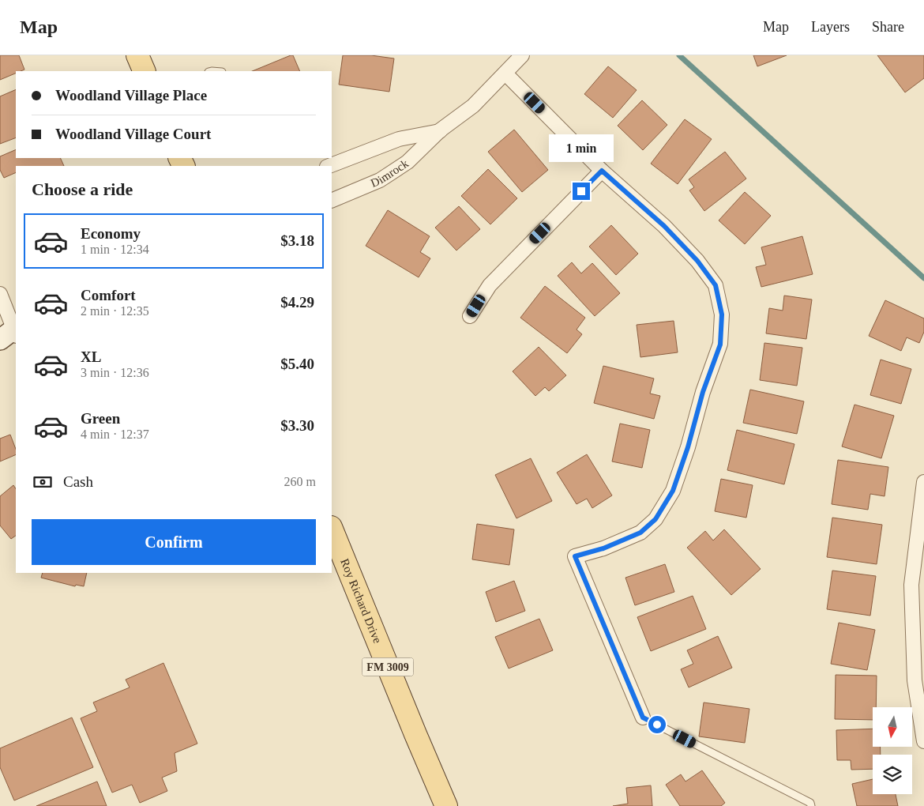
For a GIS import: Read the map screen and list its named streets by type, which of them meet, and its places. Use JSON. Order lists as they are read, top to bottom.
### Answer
{
  "streets": {
    "main road": ["Roy Richard Drive", "FM 3009"],
    "street": ["Dimrock"]
  },
  "north": "bottom",
  "page": {
    "header": "Map",
    "nav": ["Map", "Layers", "Share"],
    "banner": ["Woodland Village Place", "Woodland Village Court"],
    "bubble": "1 min",
    "heading": "Choose a ride",
    "list": [
      {
        "name": "Economy",
        "note": "1 min · 12:34",
        "value": "$3.18"
      },
      {
        "name": "Comfort",
        "note": "2 min · 12:35",
        "value": "$4.29"
      },
      {
        "name": "XL",
        "note": "3 min · 12:36",
        "value": "$5.40"
      },
      {
        "name": "Green",
        "note": "4 min · 12:37",
        "value": "$3.30"
      }
    ],
    "pay": ["Cash", "260 m"],
    "buttons": "Confirm"
  }
}
